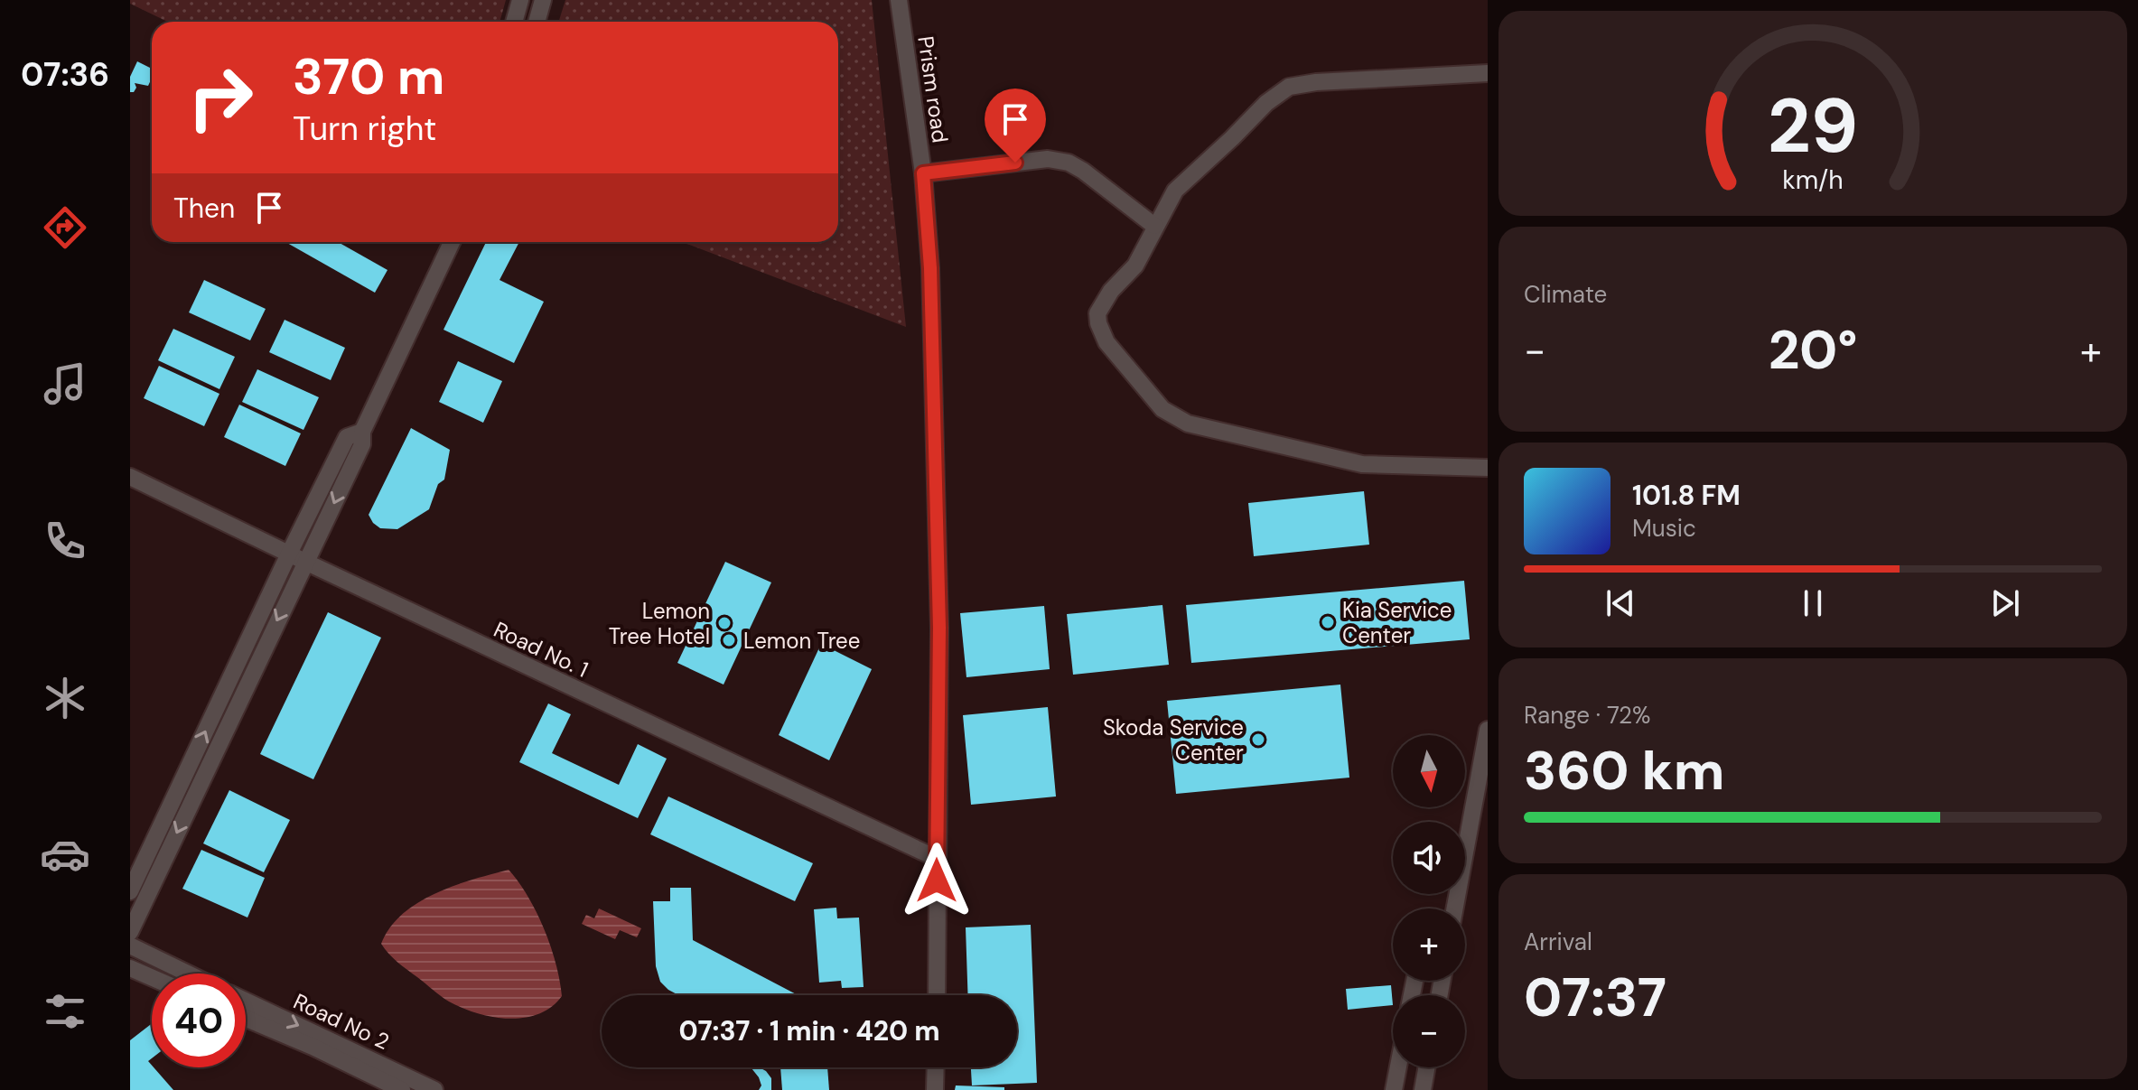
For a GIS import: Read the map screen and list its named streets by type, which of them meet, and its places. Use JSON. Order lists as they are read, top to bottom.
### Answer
{
  "streets": {
    "street": ["Prism road", "Road No. 1", "Road No 2"]
  },
  "crossings": [
    ["Prism road", "Road No. 1"]
  ],
  "places": [
    "Kia Service Center",
    "Lemon Tree Hotel",
    "Lemon Tree",
    "Skoda Service Center"
  ],
  "north": "bottom",
  "page": {
    "tabs": "07:36",
    "turn": ["370 m", "Turn right"],
    "then": "Then",
    "tile": [
      "Climate",
      ["Range · 72%", "360 km"],
      ["Arrival", "07:37"]
    ],
    "heat": ["−", "20°", "+"],
    "song": ["101.8 FM", "Music"],
    "map_buttons": ["+", "−"],
    "limit": "40",
    "trip": "07:37 · 1 min · 420 m",
    "gauge": ["29", "km/h"]
  }
}
